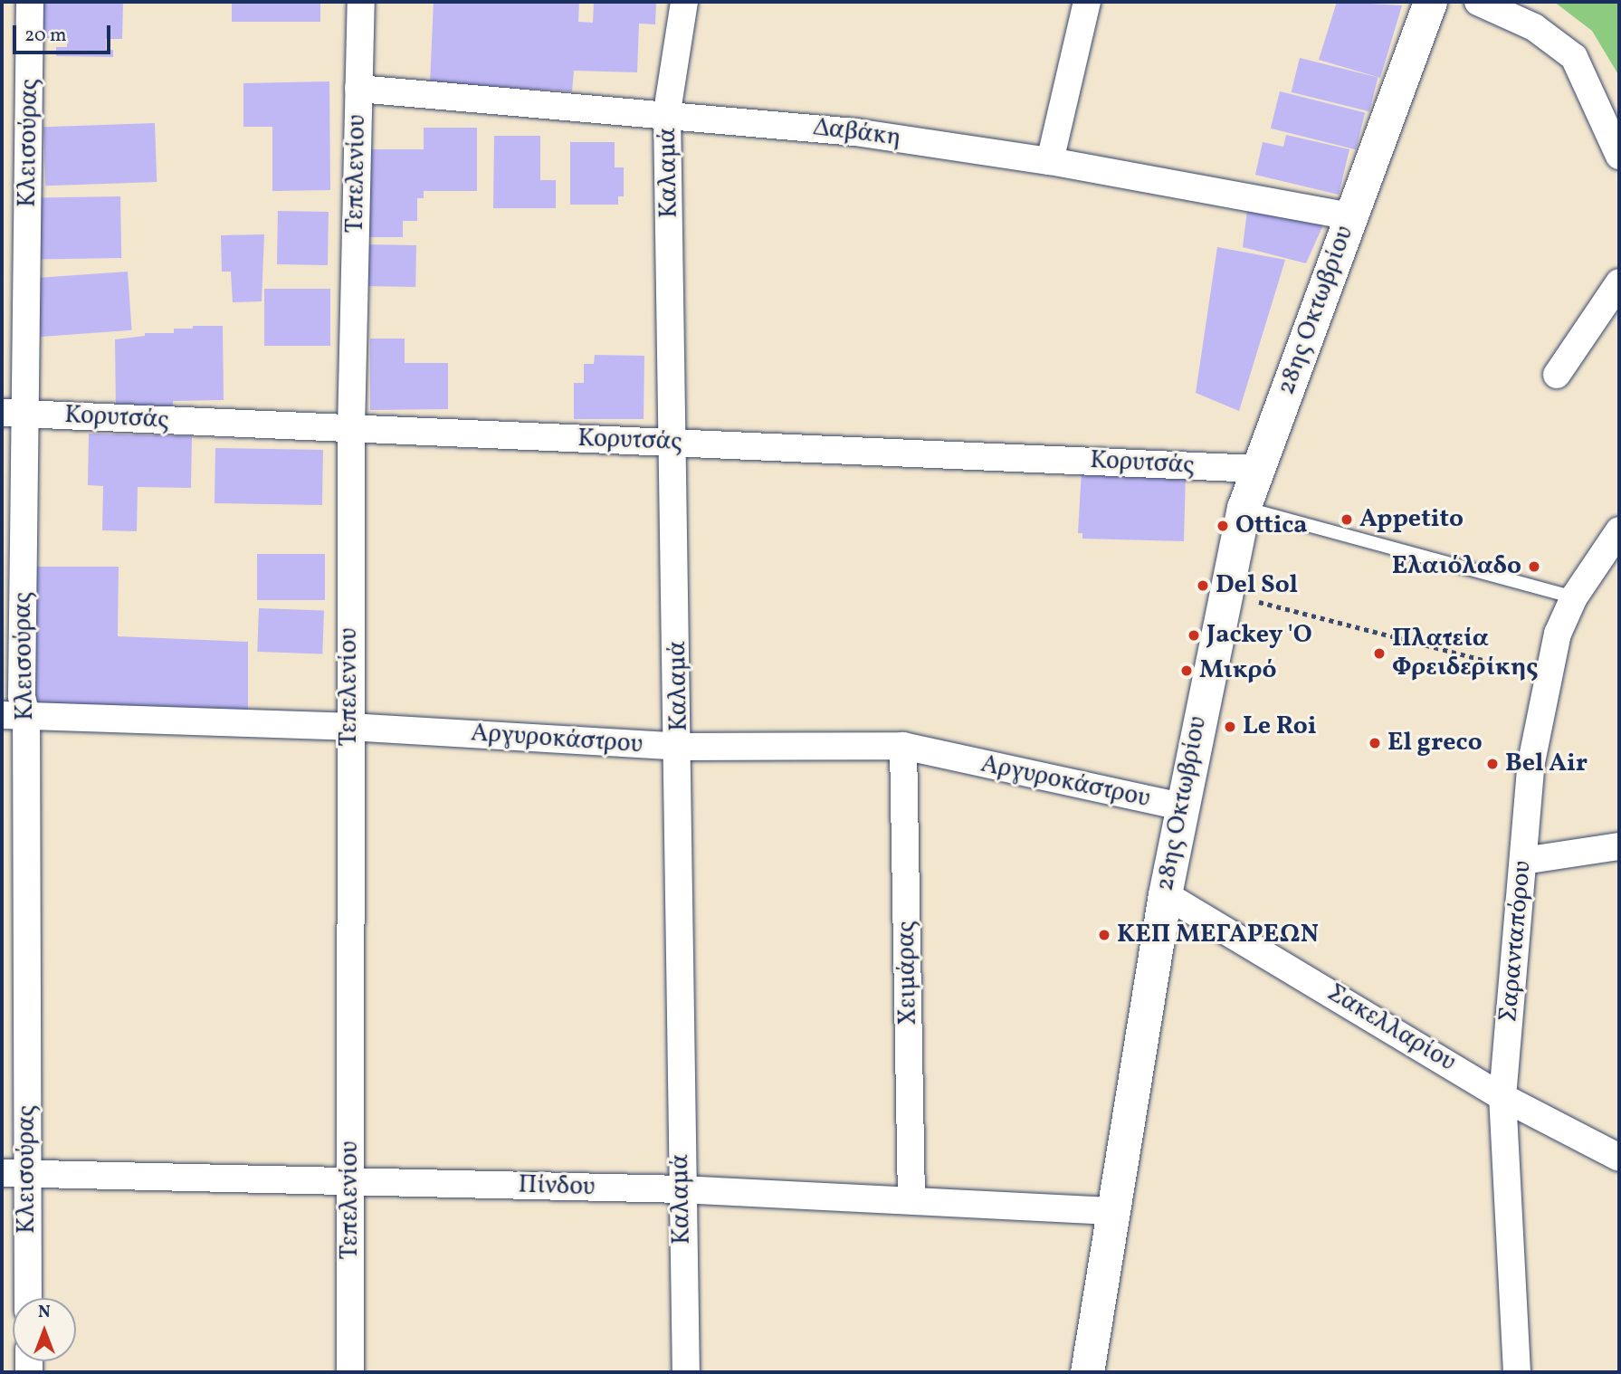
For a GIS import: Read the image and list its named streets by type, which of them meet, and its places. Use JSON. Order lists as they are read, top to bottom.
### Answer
{
  "streets": {
    "street": [
      "Δαβάκη",
      "Κλεισούρας",
      "Καλαμά",
      "Τεπελενίου",
      "28ης Οκτωβρίου",
      "Κορυτσάς",
      "Αργυροκάστρου",
      "Σαρανταπόρου",
      "Χειμάρας",
      "Σακελλαρίου",
      "Πίνδου"
    ]
  },
  "crossings": [
    ["Δαβάκη", "Καλαμά"],
    ["Δαβάκη", "Τεπελενίου"],
    ["Δαβάκη", "28ης Οκτωβρίου"],
    ["Κλεισούρας", "Κορυτσάς"],
    ["Κλεισούρας", "Αργυροκάστρου"],
    ["Κλεισούρας", "Πίνδου"],
    ["Καλαμά", "Κορυτσάς"],
    ["Καλαμά", "Αργυροκάστρου"],
    ["Καλαμά", "Πίνδου"],
    ["Τεπελενίου", "Κορυτσάς"],
    ["Τεπελενίου", "Αργυροκάστρου"],
    ["Τεπελενίου", "Πίνδου"],
    ["28ης Οκτωβρίου", "Κορυτσάς"],
    ["28ης Οκτωβρίου", "Αργυροκάστρου"],
    ["28ης Οκτωβρίου", "Σακελλαρίου"],
    ["28ης Οκτωβρίου", "Πίνδου"],
    ["Αργυροκάστρου", "Χειμάρας"],
    ["Σαρανταπόρου", "Σακελλαρίου"],
    ["Χειμάρας", "Πίνδου"]
  ],
  "places": [
    "Appetito",
    "Ottica",
    "Ελαιόλαδο",
    "Del Sol",
    "Jackey 'O",
    "Πλατεία Φρειδερίκης",
    "Μικρό",
    "Le Roi",
    "El greco",
    "Bel Air",
    "ΚΕΠ ΜΕΓΑΡΕΩΝ"
  ],
  "scale_bar": "20 m",
  "north": "top"
}
